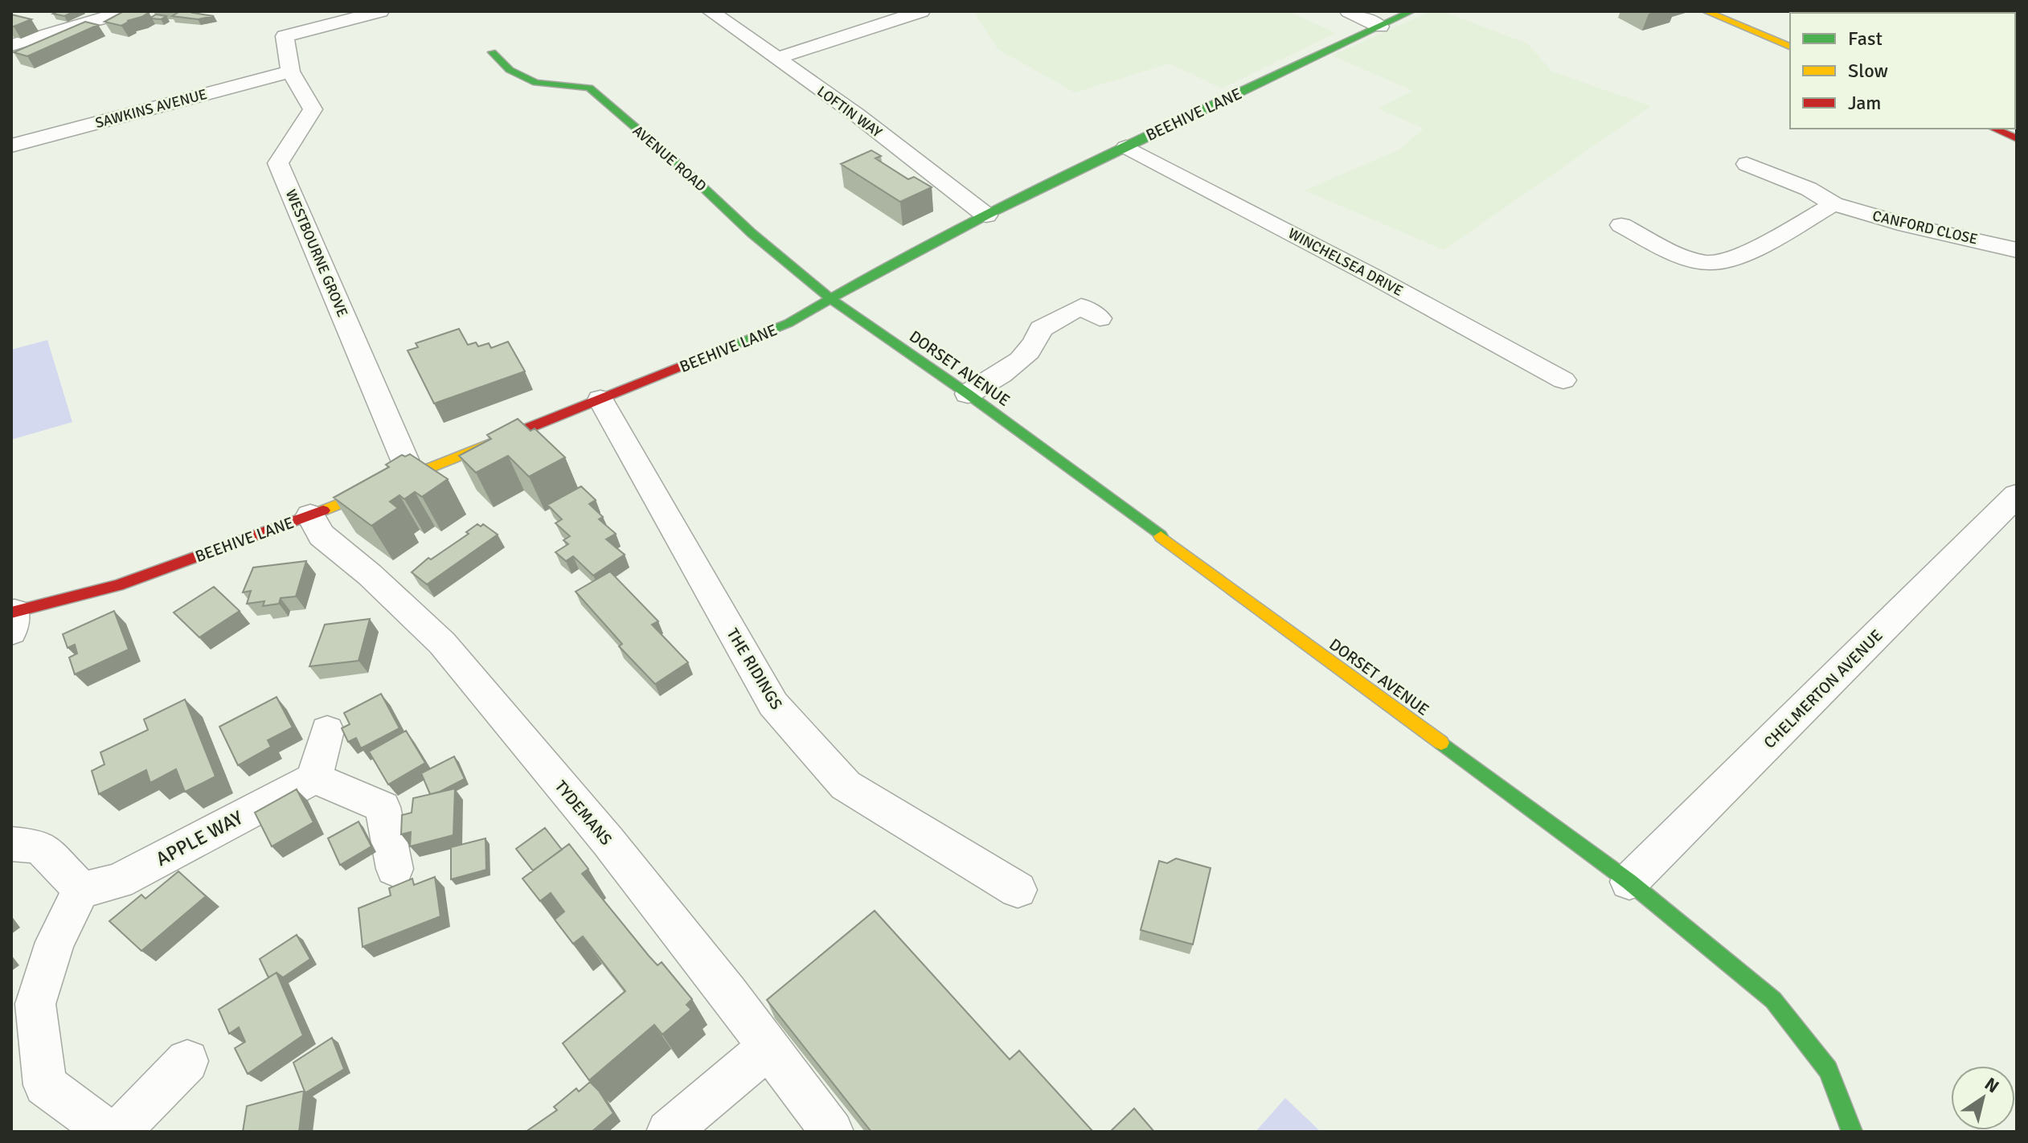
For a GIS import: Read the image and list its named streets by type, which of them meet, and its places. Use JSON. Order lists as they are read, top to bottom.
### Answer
{
  "streets": {
    "street": [
      "SAWKINS AVENUE",
      "LOFTIN WAY",
      "BEEHIVE LANE",
      "AVENUE ROAD",
      "CANFORD CLOSE",
      "WESTBOURNE GROVE",
      "WINCHELSEA DRIVE",
      "DORSET AVENUE",
      "THE RIDINGS",
      "CHELMERTON AVENUE",
      "TYDEMANS",
      "APPLE WAY"
    ]
  },
  "crossings": [
    ["SAWKINS AVENUE", "WESTBOURNE GROVE"],
    ["LOFTIN WAY", "BEEHIVE LANE"],
    ["BEEHIVE LANE", "AVENUE ROAD"],
    ["BEEHIVE LANE", "WESTBOURNE GROVE"],
    ["BEEHIVE LANE", "WINCHELSEA DRIVE"],
    ["BEEHIVE LANE", "DORSET AVENUE"],
    ["BEEHIVE LANE", "THE RIDINGS"],
    ["BEEHIVE LANE", "TYDEMANS"],
    ["AVENUE ROAD", "DORSET AVENUE"],
    ["DORSET AVENUE", "CHELMERTON AVENUE"]
  ],
  "legend": ["Fast", "Slow", "Jam"],
  "north": "top right"
}
